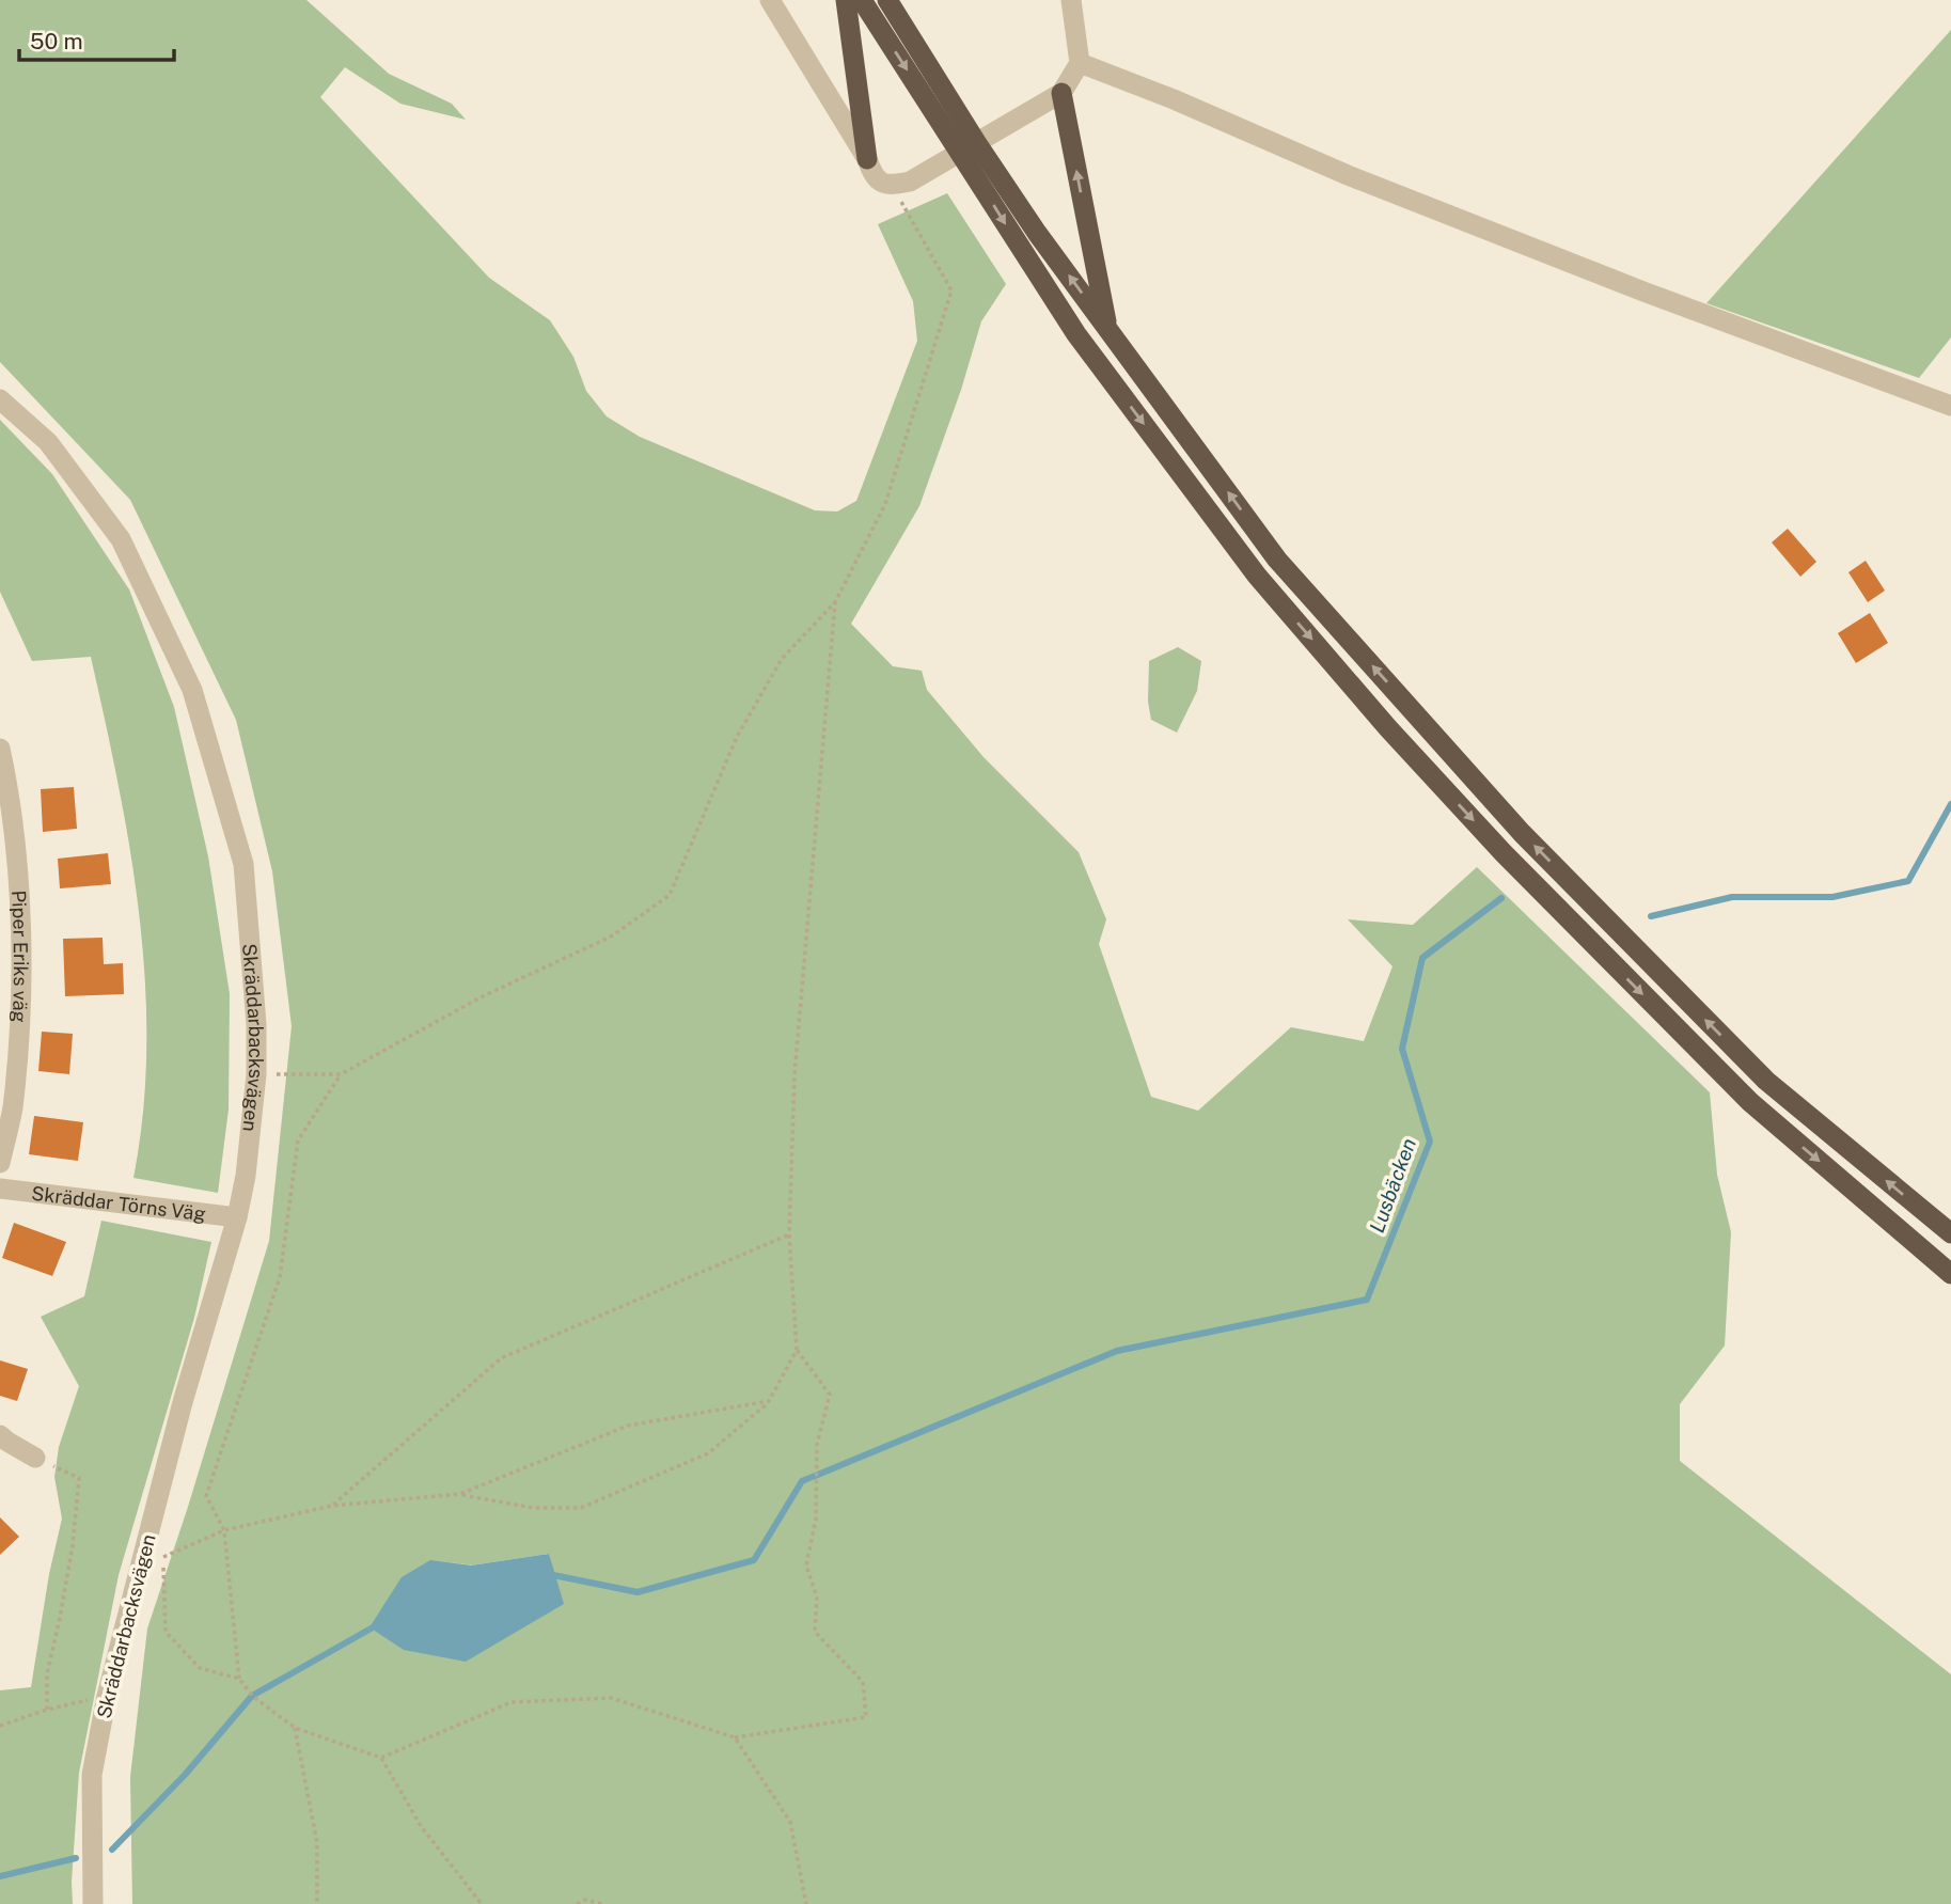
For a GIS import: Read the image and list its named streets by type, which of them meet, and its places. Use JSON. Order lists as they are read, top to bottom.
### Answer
{
  "streets": {
    "street": ["Piper Eriks väg", "Skräddarbacksvägen", "Skräddar Törns Väg"]
  },
  "crossings": [
    ["Skräddarbacksvägen", "Skräddar Törns Väg"]
  ],
  "water": ["Lusbäcken"],
  "scale_bar": "50 m"
}
